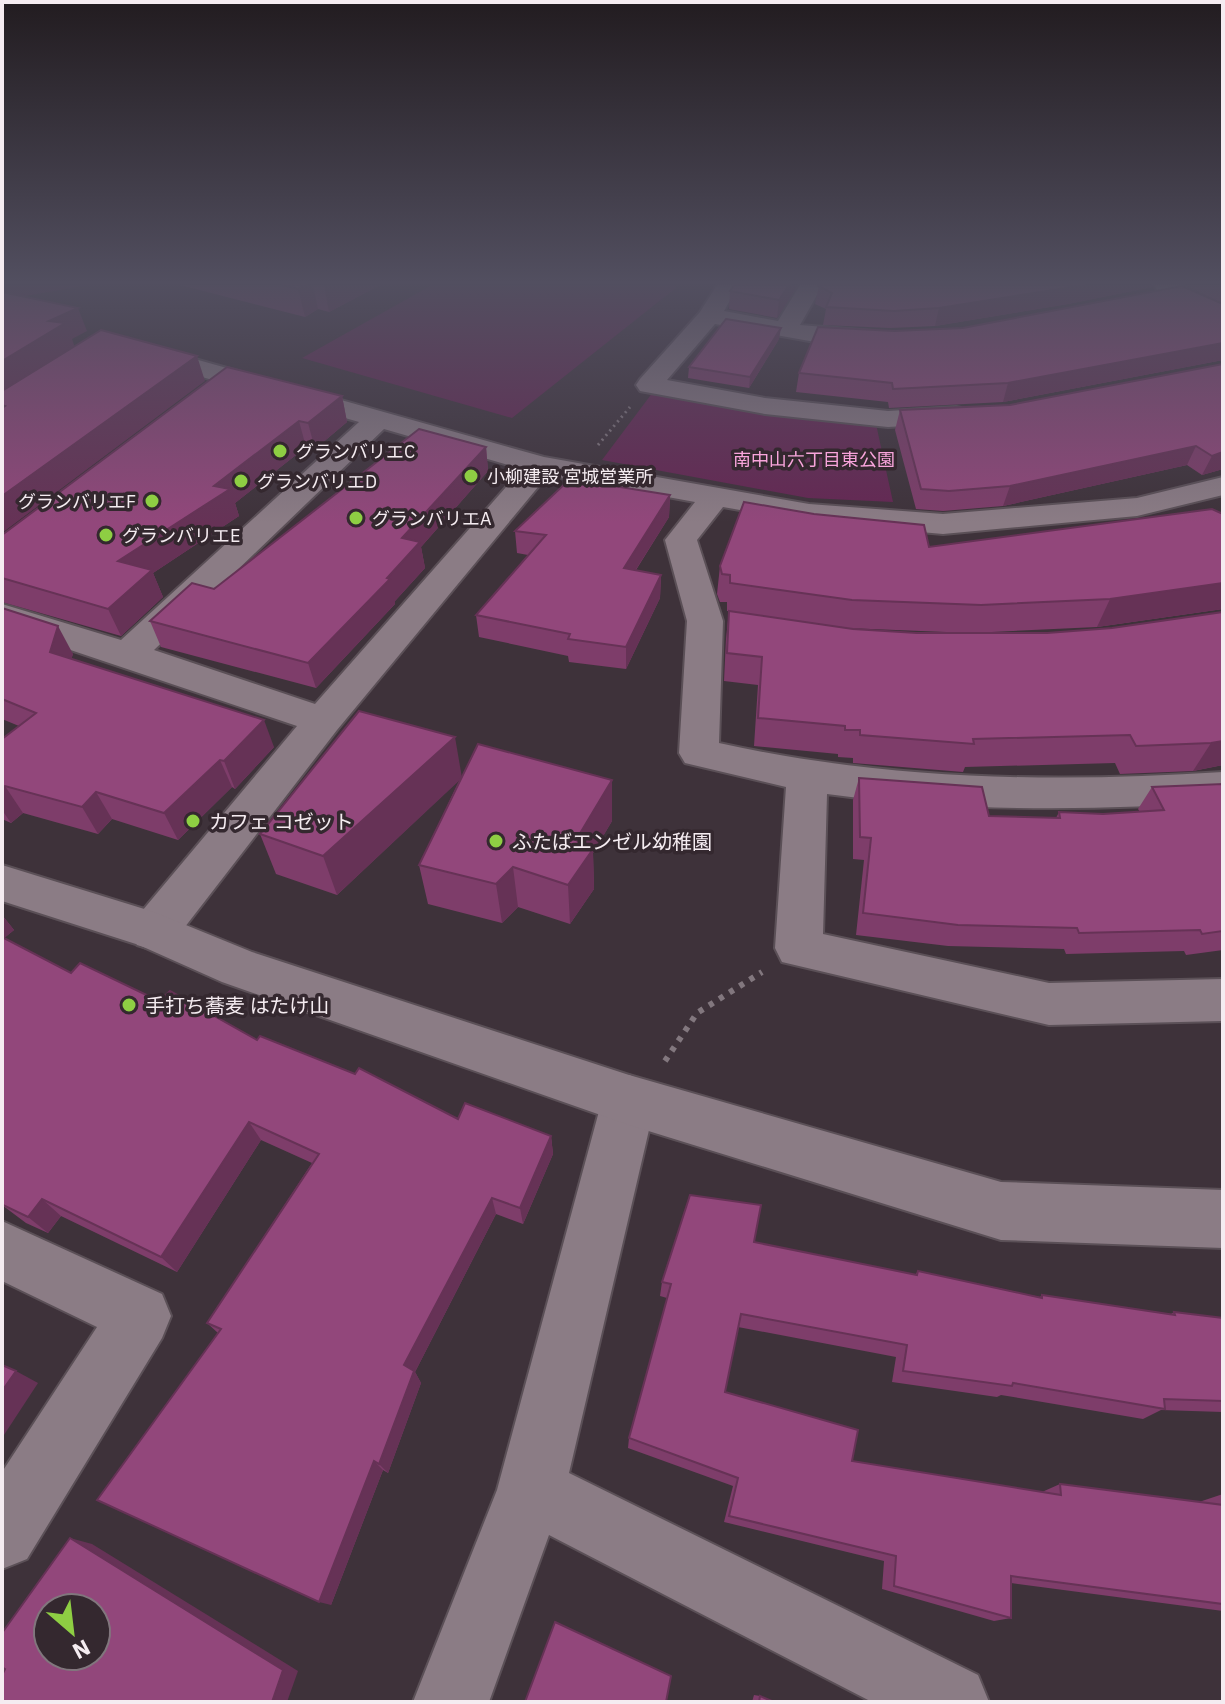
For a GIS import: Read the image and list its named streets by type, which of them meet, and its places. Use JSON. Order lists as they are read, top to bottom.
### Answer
{
  "parks": ["南中山六丁目東公園"],
  "places": [
    "グランバリエC",
    "小柳建設 宮城営業所",
    "グランバリエD",
    "グランバリエF",
    "グランバリエA",
    "グランバリエE",
    "カフェ コゼット",
    "ふたばエンゼル幼稚園",
    "手打ち蕎麦 はたけ山"
  ],
  "north": "bottom right"
}
